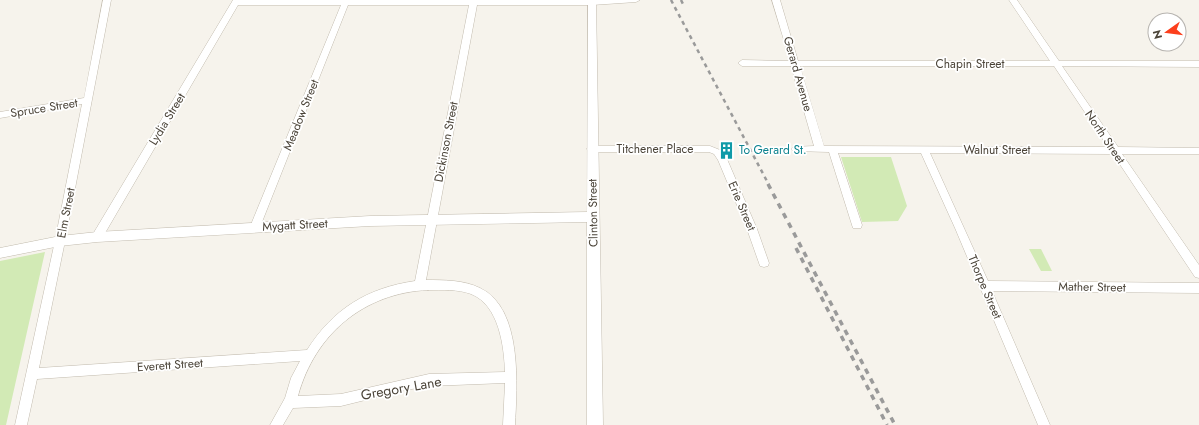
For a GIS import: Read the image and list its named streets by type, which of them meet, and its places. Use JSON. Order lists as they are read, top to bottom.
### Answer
{
  "streets": {
    "street": [
      "Chapin Street",
      "Gerard Avenue",
      "Spruce Street",
      "Meadow Street",
      "Lydia Street",
      "North Street",
      "Dickinson Street",
      "Titchener Place",
      "Walnut Street",
      "Erie Street",
      "Elm Street",
      "Clinton Street",
      "Mygatt Street",
      "Thorpe Street",
      "Mather Street",
      "Everett Street",
      "Gregory Lane"
    ]
  },
  "crossings": [
    ["Chapin Street", "Gerard Avenue"],
    ["Chapin Street", "North Street"],
    ["Gerard Avenue", "Walnut Street"],
    ["Spruce Street", "Elm Street"],
    ["Meadow Street", "Mygatt Street"],
    ["Lydia Street", "Mygatt Street"],
    ["North Street", "Walnut Street"],
    ["Dickinson Street", "Mygatt Street"],
    ["Titchener Place", "Erie Street"],
    ["Titchener Place", "Clinton Street"],
    ["Walnut Street", "Thorpe Street"],
    ["Elm Street", "Mygatt Street"],
    ["Elm Street", "Everett Street"],
    ["Clinton Street", "Mygatt Street"],
    ["Thorpe Street", "Mather Street"]
  ],
  "places": {
    "building": ["To Gerard St."]
  },
  "north": "left"
}
